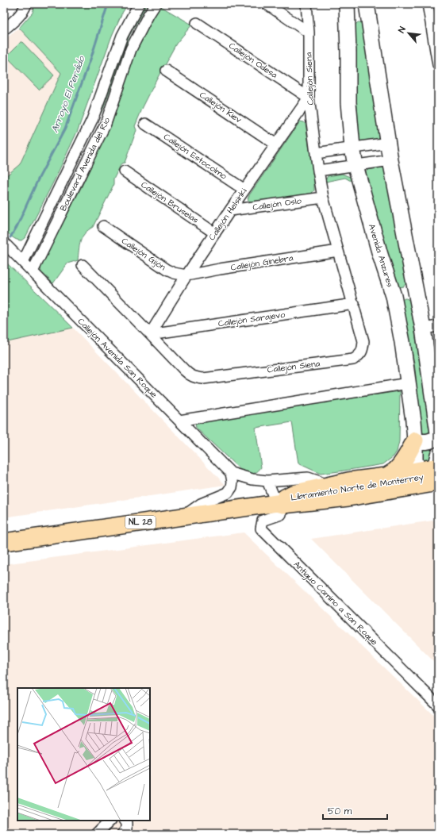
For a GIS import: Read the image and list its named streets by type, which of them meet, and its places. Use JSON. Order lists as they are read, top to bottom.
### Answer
{
  "streets": {
    "main road": ["Libramiento Norte de Monterrey", "NL 28"],
    "street": [
      "Callejón Odesa",
      "Callejón Siena",
      "Callejón Kiev",
      "Callejón Estocolmo",
      "Boulevard Avenida del Río",
      "Callejón Bruselas",
      "Callejón Oslo",
      "Callejón Helsinki",
      "Callejón Gijón",
      "Avenida Anzures",
      "Callejón Ginebra",
      "Callejón Sarajevo",
      "Callejón Avenida San Roque",
      "Antiguo Camino a San Roque"
    ]
  },
  "crossings": [
    ["Callejón Odesa", "Callejón Siena"],
    ["Callejón Odesa", "Callejón Helsinki"],
    ["Callejón Siena", "Callejón Oslo"],
    ["Callejón Siena", "Callejón Helsinki"],
    ["Callejón Siena", "Callejón Ginebra"],
    ["Callejón Siena", "Callejón Sarajevo"],
    ["Callejón Kiev", "Callejón Helsinki"],
    ["Callejón Estocolmo", "Callejón Helsinki"],
    ["Boulevard Avenida del Río", "Callejón Avenida San Roque"],
    ["Callejón Bruselas", "Callejón Helsinki"],
    ["Callejón Oslo", "Callejón Helsinki"],
    ["Callejón Helsinki", "Callejón Gijón"],
    ["Callejón Helsinki", "Callejón Ginebra"],
    ["Callejón Helsinki", "Callejón Sarajevo"],
    ["Callejón Gijón", "Callejón Ginebra"],
    ["Avenida Anzures", "Libramiento Norte de Monterrey"],
    ["Libramiento Norte de Monterrey", "Antiguo Camino a San Roque"]
  ],
  "water": ["Arroyo El Perdido"],
  "scale_bar": "50 m",
  "north": "top left"
}
